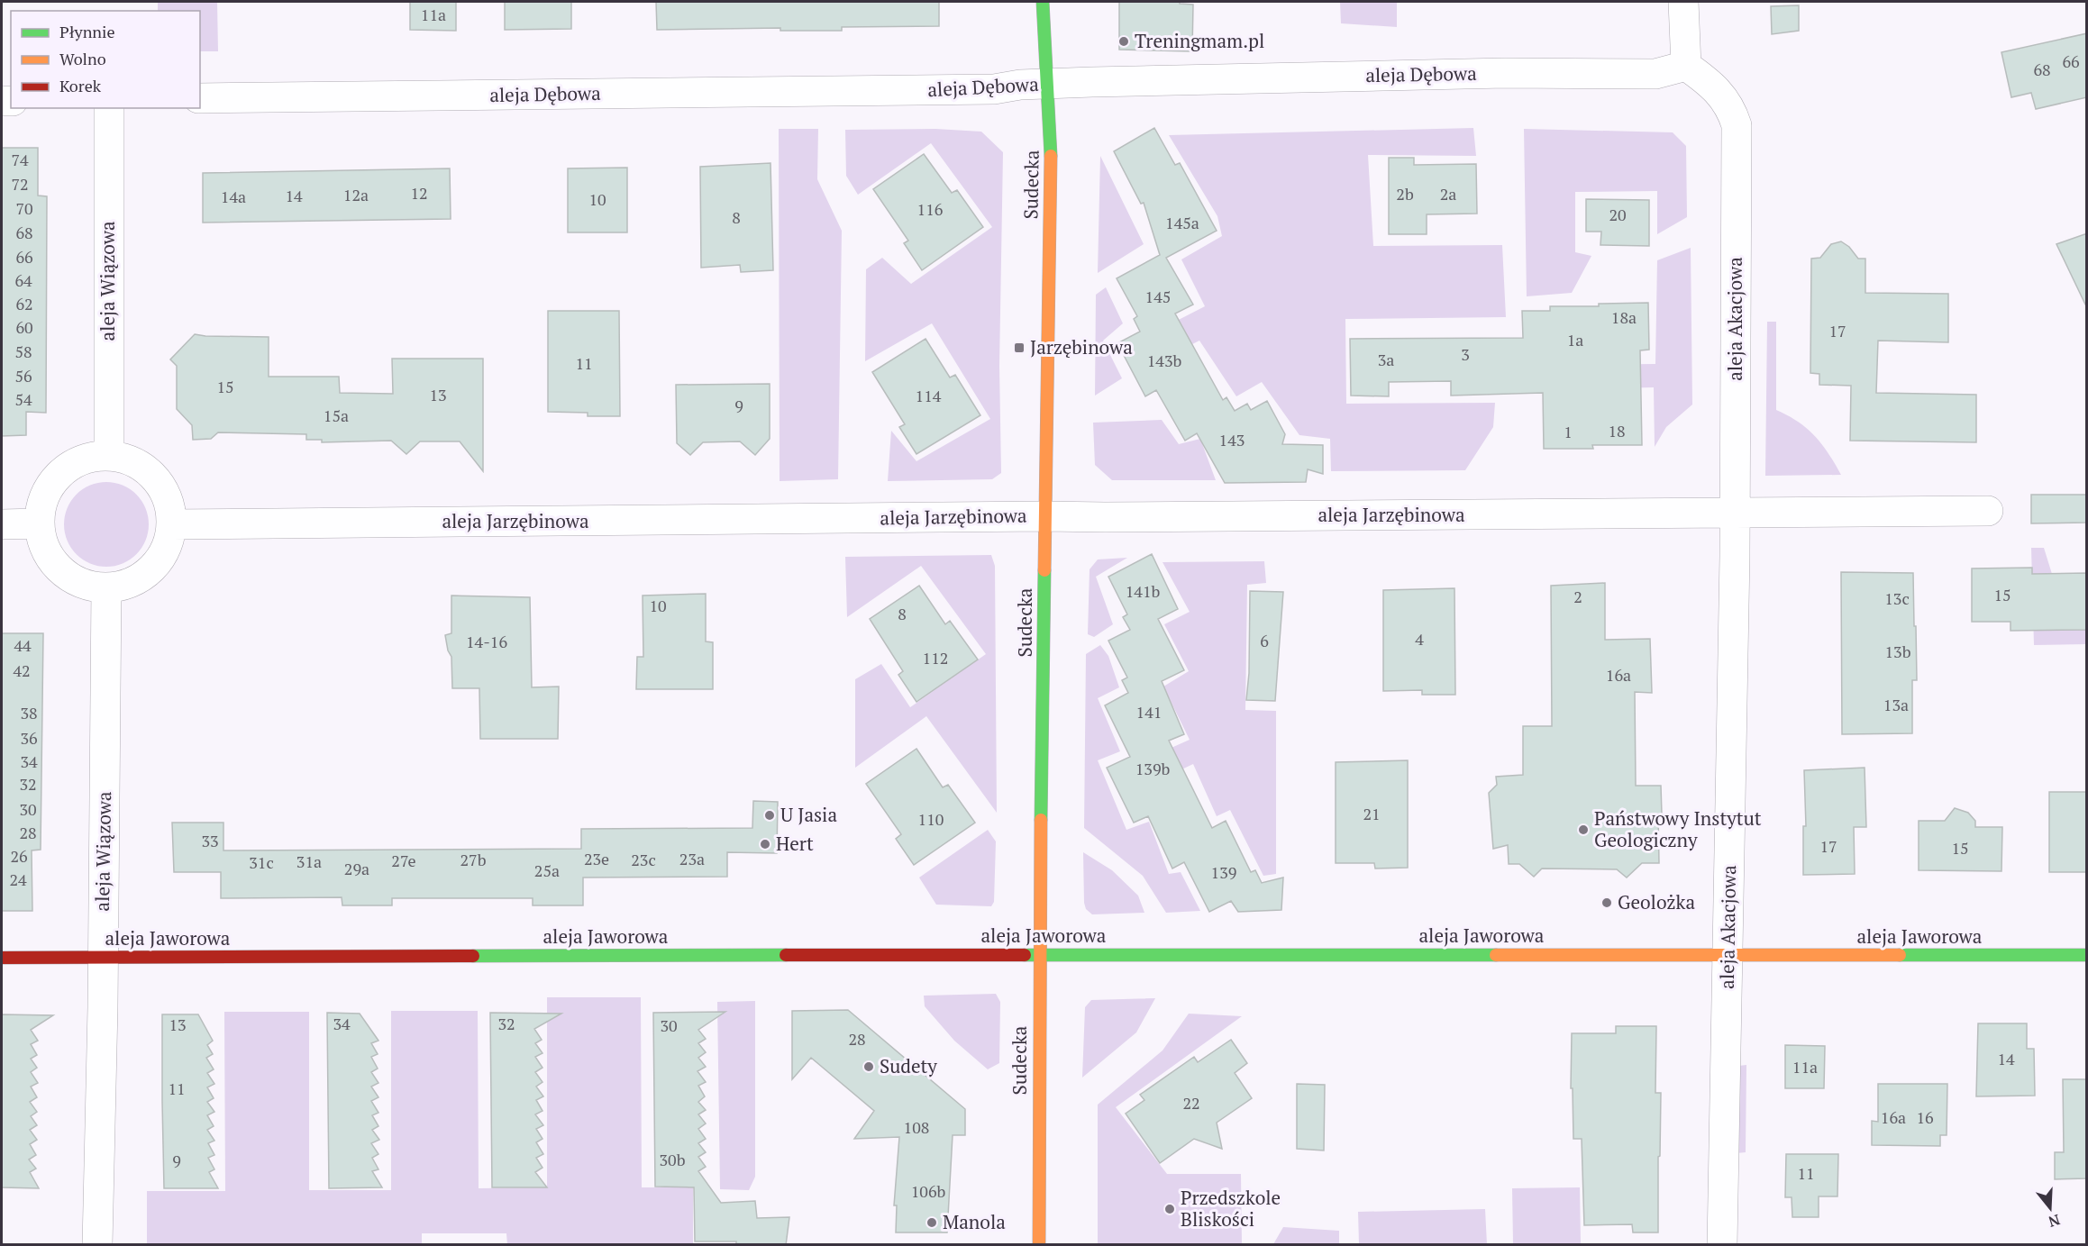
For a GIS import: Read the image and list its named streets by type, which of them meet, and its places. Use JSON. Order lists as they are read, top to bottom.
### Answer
{
  "streets": {
    "street": [
      "aleja Dębowa",
      "Sudecka",
      "aleja Wiązowa",
      "aleja Akacjowa",
      "aleja Jarzębinowa",
      "aleja Jaworowa"
    ]
  },
  "crossings": [
    ["aleja Dębowa", "Sudecka"],
    ["aleja Dębowa", "aleja Akacjowa"],
    ["Sudecka", "aleja Jarzębinowa"],
    ["Sudecka", "aleja Jaworowa"],
    ["aleja Wiązowa", "aleja Jarzębinowa"],
    ["aleja Wiązowa", "aleja Jaworowa"],
    ["aleja Akacjowa", "aleja Jarzębinowa"],
    ["aleja Akacjowa", "aleja Jaworowa"]
  ],
  "places": {
    "other": [
      "Treningmam.pl",
      "U Jasia",
      "Państwowy Instytut Geologiczny",
      "Hert",
      "Geolożka",
      "Sudety",
      "Przedszkole Bliskości",
      "Manola"
    ],
    "transit": ["Jarzębinowa"]
  },
  "house_numbers": [
    "11a",
    "66",
    "68",
    "74",
    "72",
    "12",
    "2b",
    "2a",
    "12a",
    "14",
    "14a",
    "10",
    "70",
    "116",
    "20",
    "8",
    "145a",
    "68",
    "66",
    "64",
    "145",
    "62",
    "18a",
    "60",
    "17",
    "1a",
    "58",
    "3",
    "3a",
    "143b",
    "11",
    "56",
    "15",
    "13",
    "114",
    "54",
    "9",
    "15a",
    "18",
    "1",
    "143",
    "141b",
    "15",
    "2",
    "13c",
    "10",
    "8",
    "4",
    "6",
    "14-16",
    "44",
    "13b",
    "112",
    "42",
    "16a",
    "13a",
    "141",
    "38",
    "36",
    "34",
    "139b",
    "32",
    "30",
    "21",
    "110",
    "28",
    "33",
    "17",
    "15",
    "26",
    "23e",
    "23a",
    "27b",
    "23c",
    "27e",
    "31a",
    "31c",
    "29a",
    "25a",
    "139",
    "24",
    "34",
    "32",
    "13",
    "30",
    "28",
    "14",
    "11a",
    "11",
    "22",
    "16a",
    "16",
    "108",
    "30b",
    "9",
    "11",
    "106b"
  ],
  "legend": ["Płynnie", "Wolno", "Korek"],
  "north": "bottom"
}
